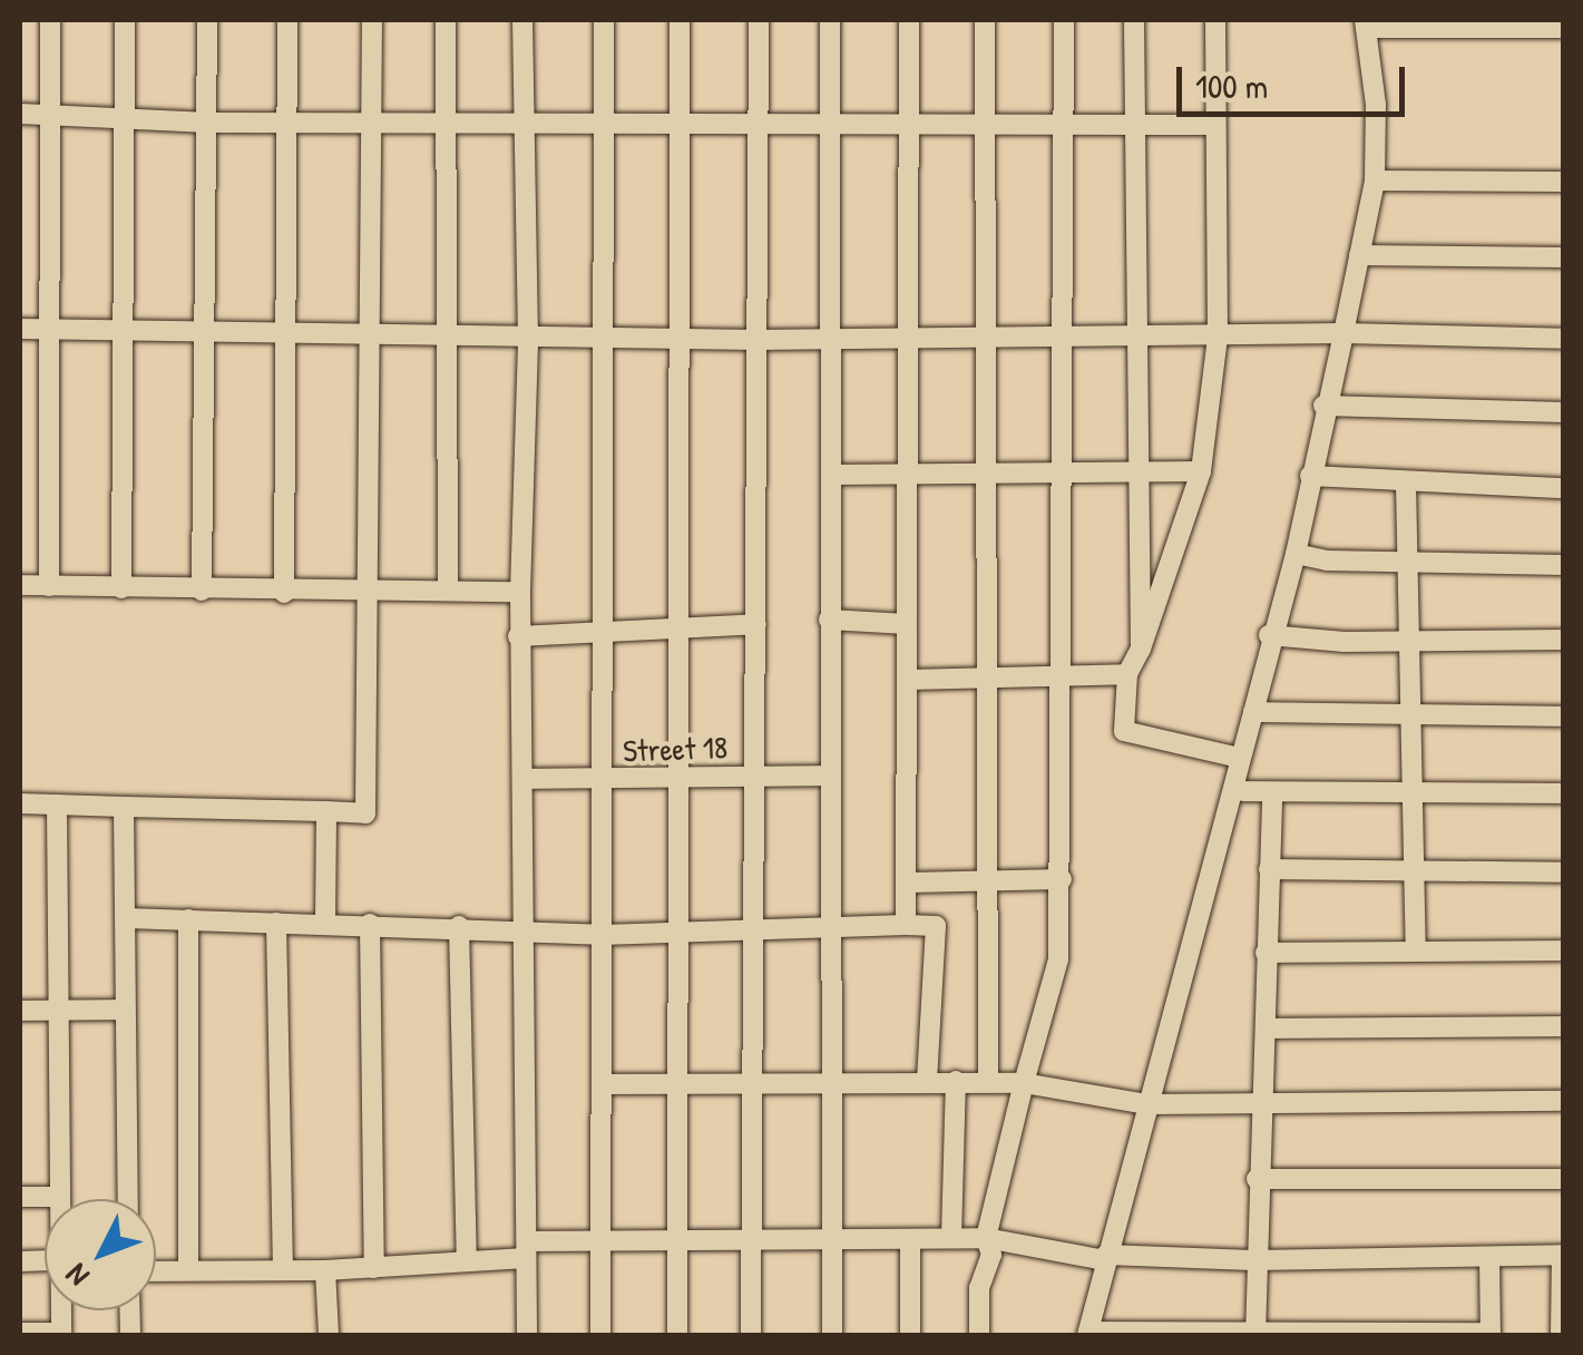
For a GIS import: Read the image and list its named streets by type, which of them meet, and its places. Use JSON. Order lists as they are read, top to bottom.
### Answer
{
  "streets": {
    "street": ["Street 18"]
  },
  "scale_bar": "100 m",
  "north": "bottom left"
}
